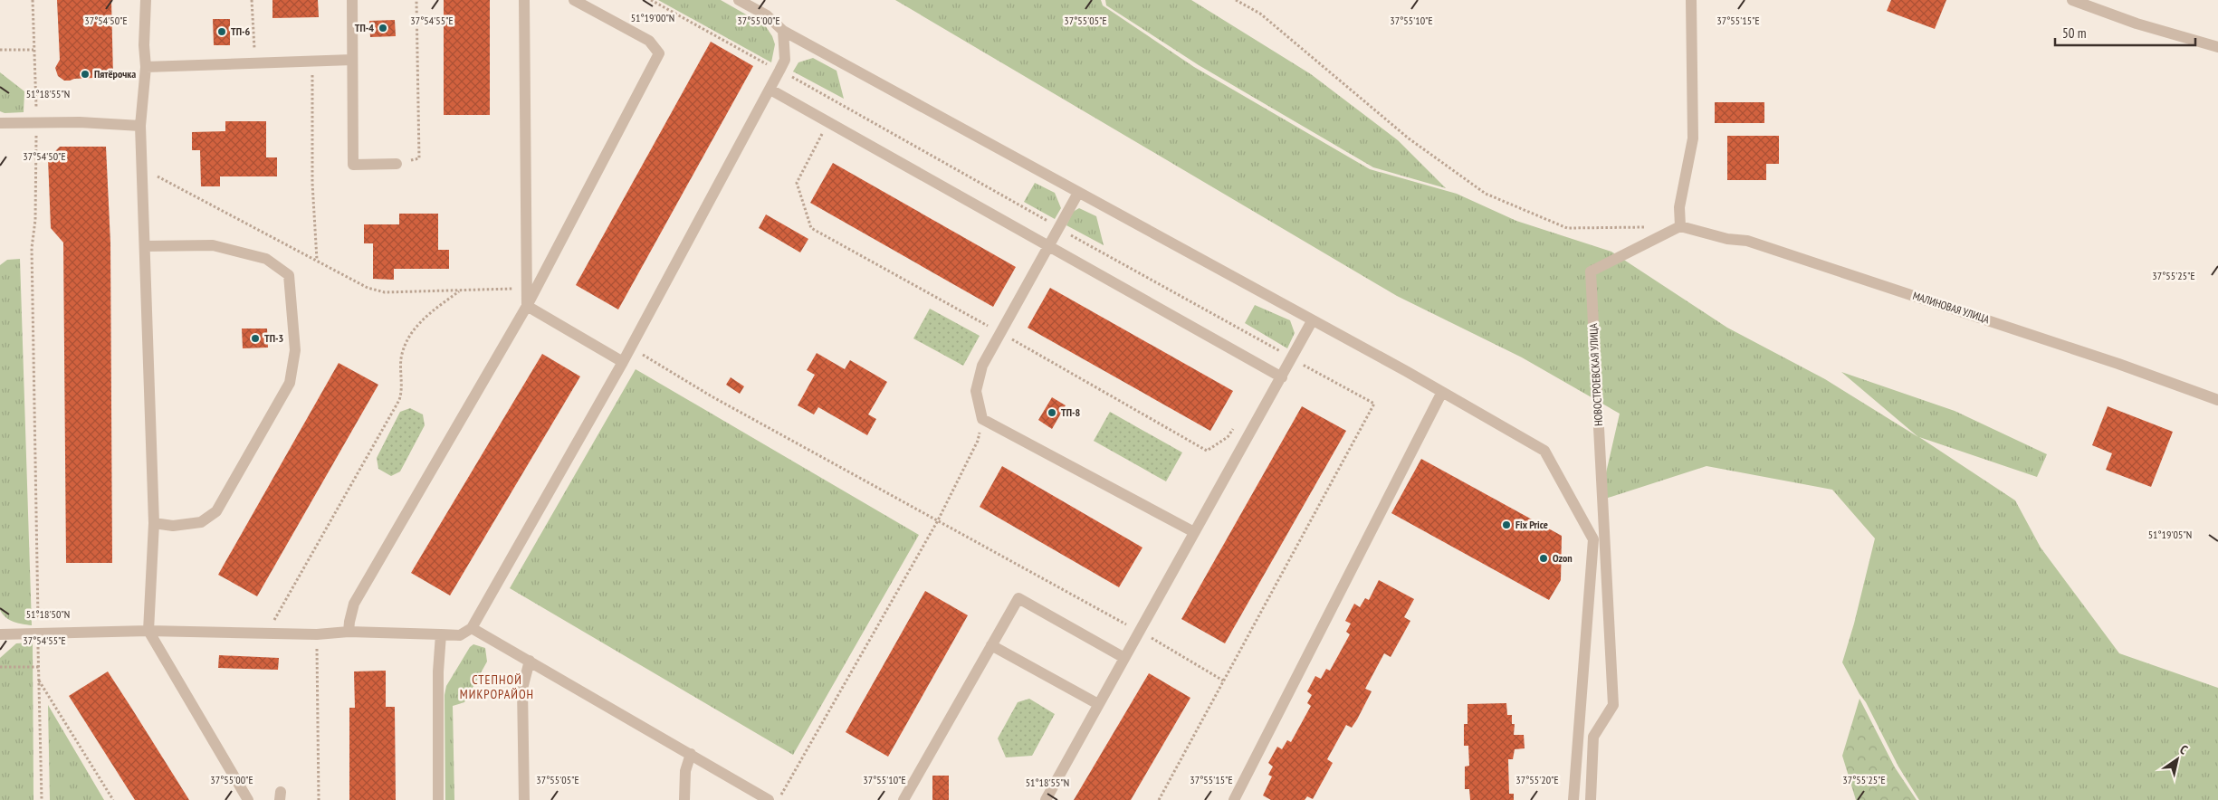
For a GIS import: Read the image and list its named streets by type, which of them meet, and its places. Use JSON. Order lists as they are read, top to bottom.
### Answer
{
  "streets": {
    "street": ["МАЛИНОВАЯ УЛИЦА", "НОВОСТРОЕВСКАЯ УЛИЦА"]
  },
  "crossings": [
    ["МАЛИНОВАЯ УЛИЦА", "НОВОСТРОЕВСКАЯ УЛИЦА"]
  ],
  "districts": ["СТЕПНОЙ МИКРОРАЙОН"],
  "places": [
    "ТП-4",
    "ТП-6",
    "Пятёрочка",
    "ТП-3",
    "ТП-8",
    "Fix Price",
    "Ozon"
  ],
  "scale_bar": "50 m",
  "north": "top right",
  "coordinates": [
    "51°19'00\"N",
    "37°54'50\"E",
    "37°54'55\"E",
    "37°55'00\"E",
    "37°55'05\"E",
    "37°55'10\"E",
    "37°55'15\"E",
    "51°18'55\"N",
    "37°55'25\"E",
    "51°19'05\"N",
    "51°18'50\"N",
    "37°55'20\"E"
  ]
}
